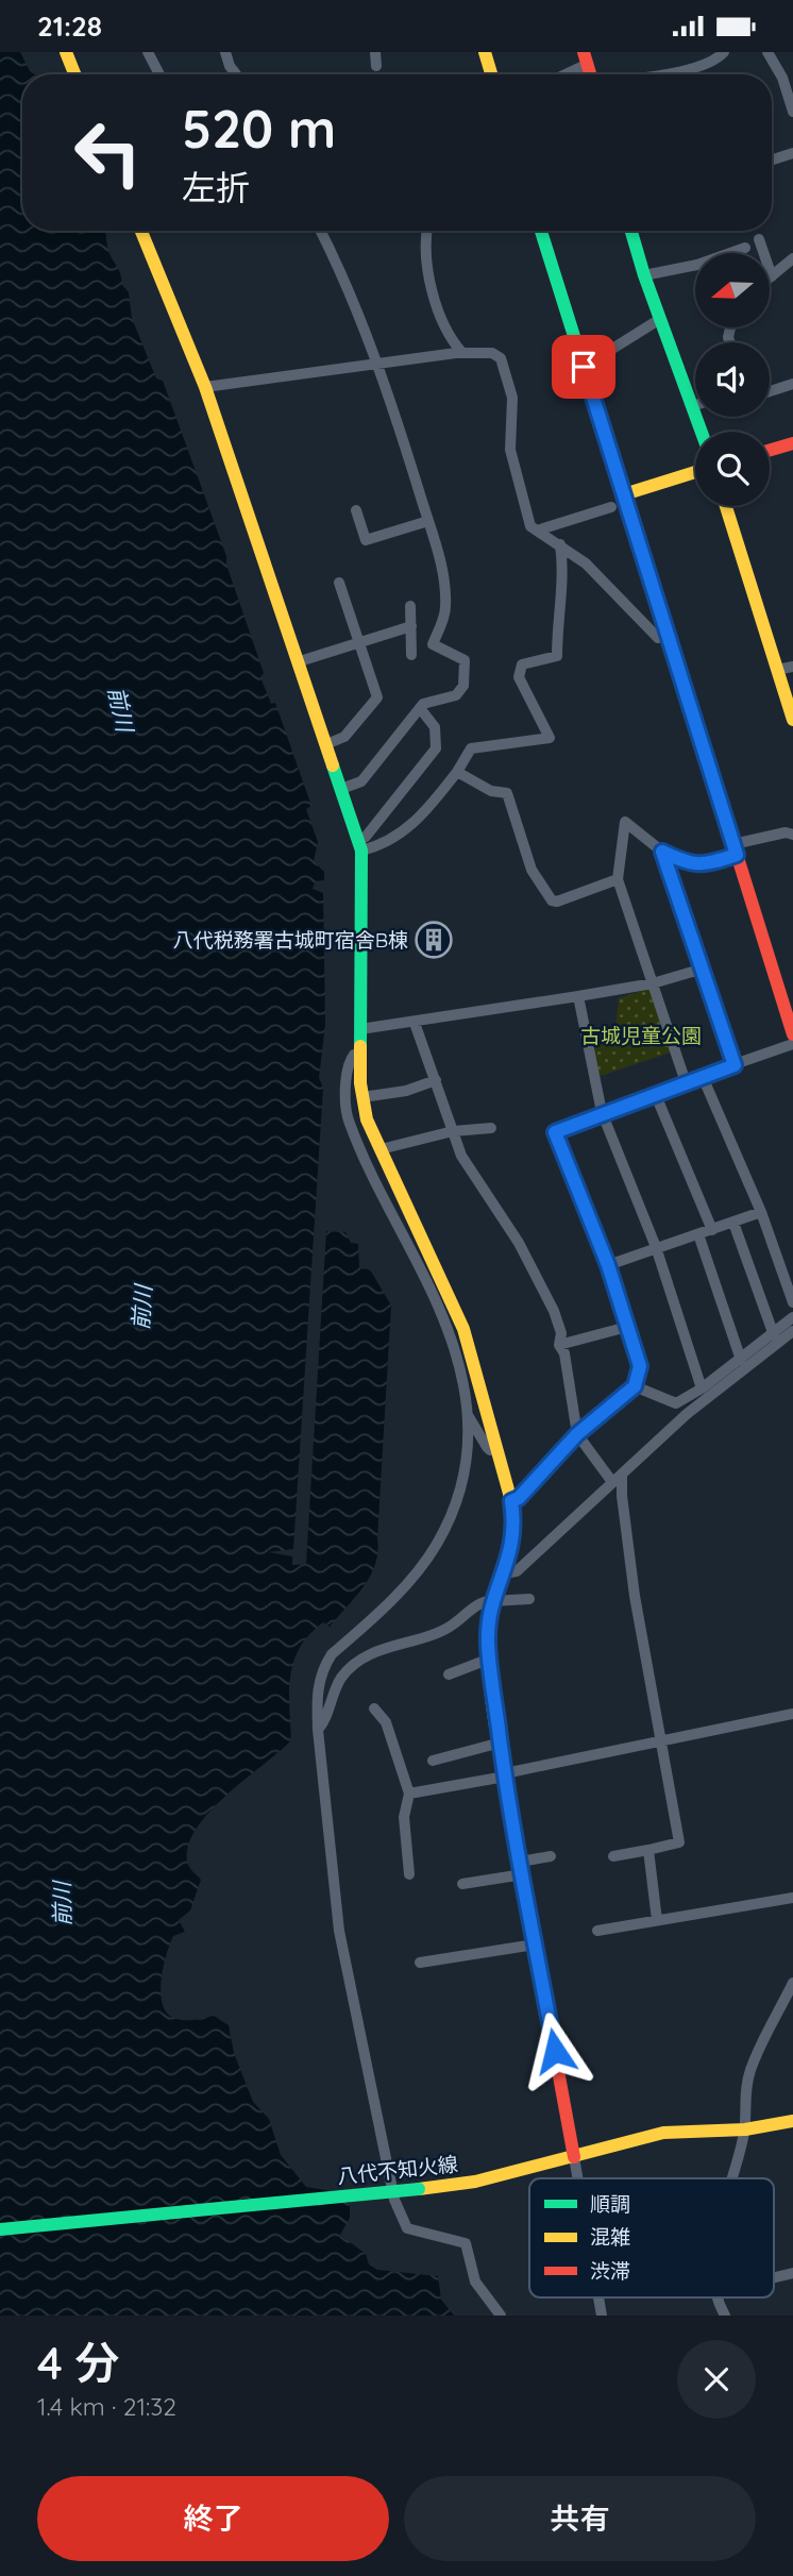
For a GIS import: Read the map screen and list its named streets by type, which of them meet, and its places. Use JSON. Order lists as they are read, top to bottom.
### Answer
{
  "streets": {
    "street": ["八代不知火線"]
  },
  "water": ["前川"],
  "parks": ["古城児童公園"],
  "places": {
    "building": ["八代税務署古城町宿舎B棟"]
  },
  "legend": ["順調", "混雑", "渋滞"],
  "north": "left",
  "page": {
    "status": "21:28",
    "turn": ["520 m", "左折"],
    "heading": ["4 分", "1.4 km · 21:32"],
    "buttons": ["終了", "共有"]
  }
}
